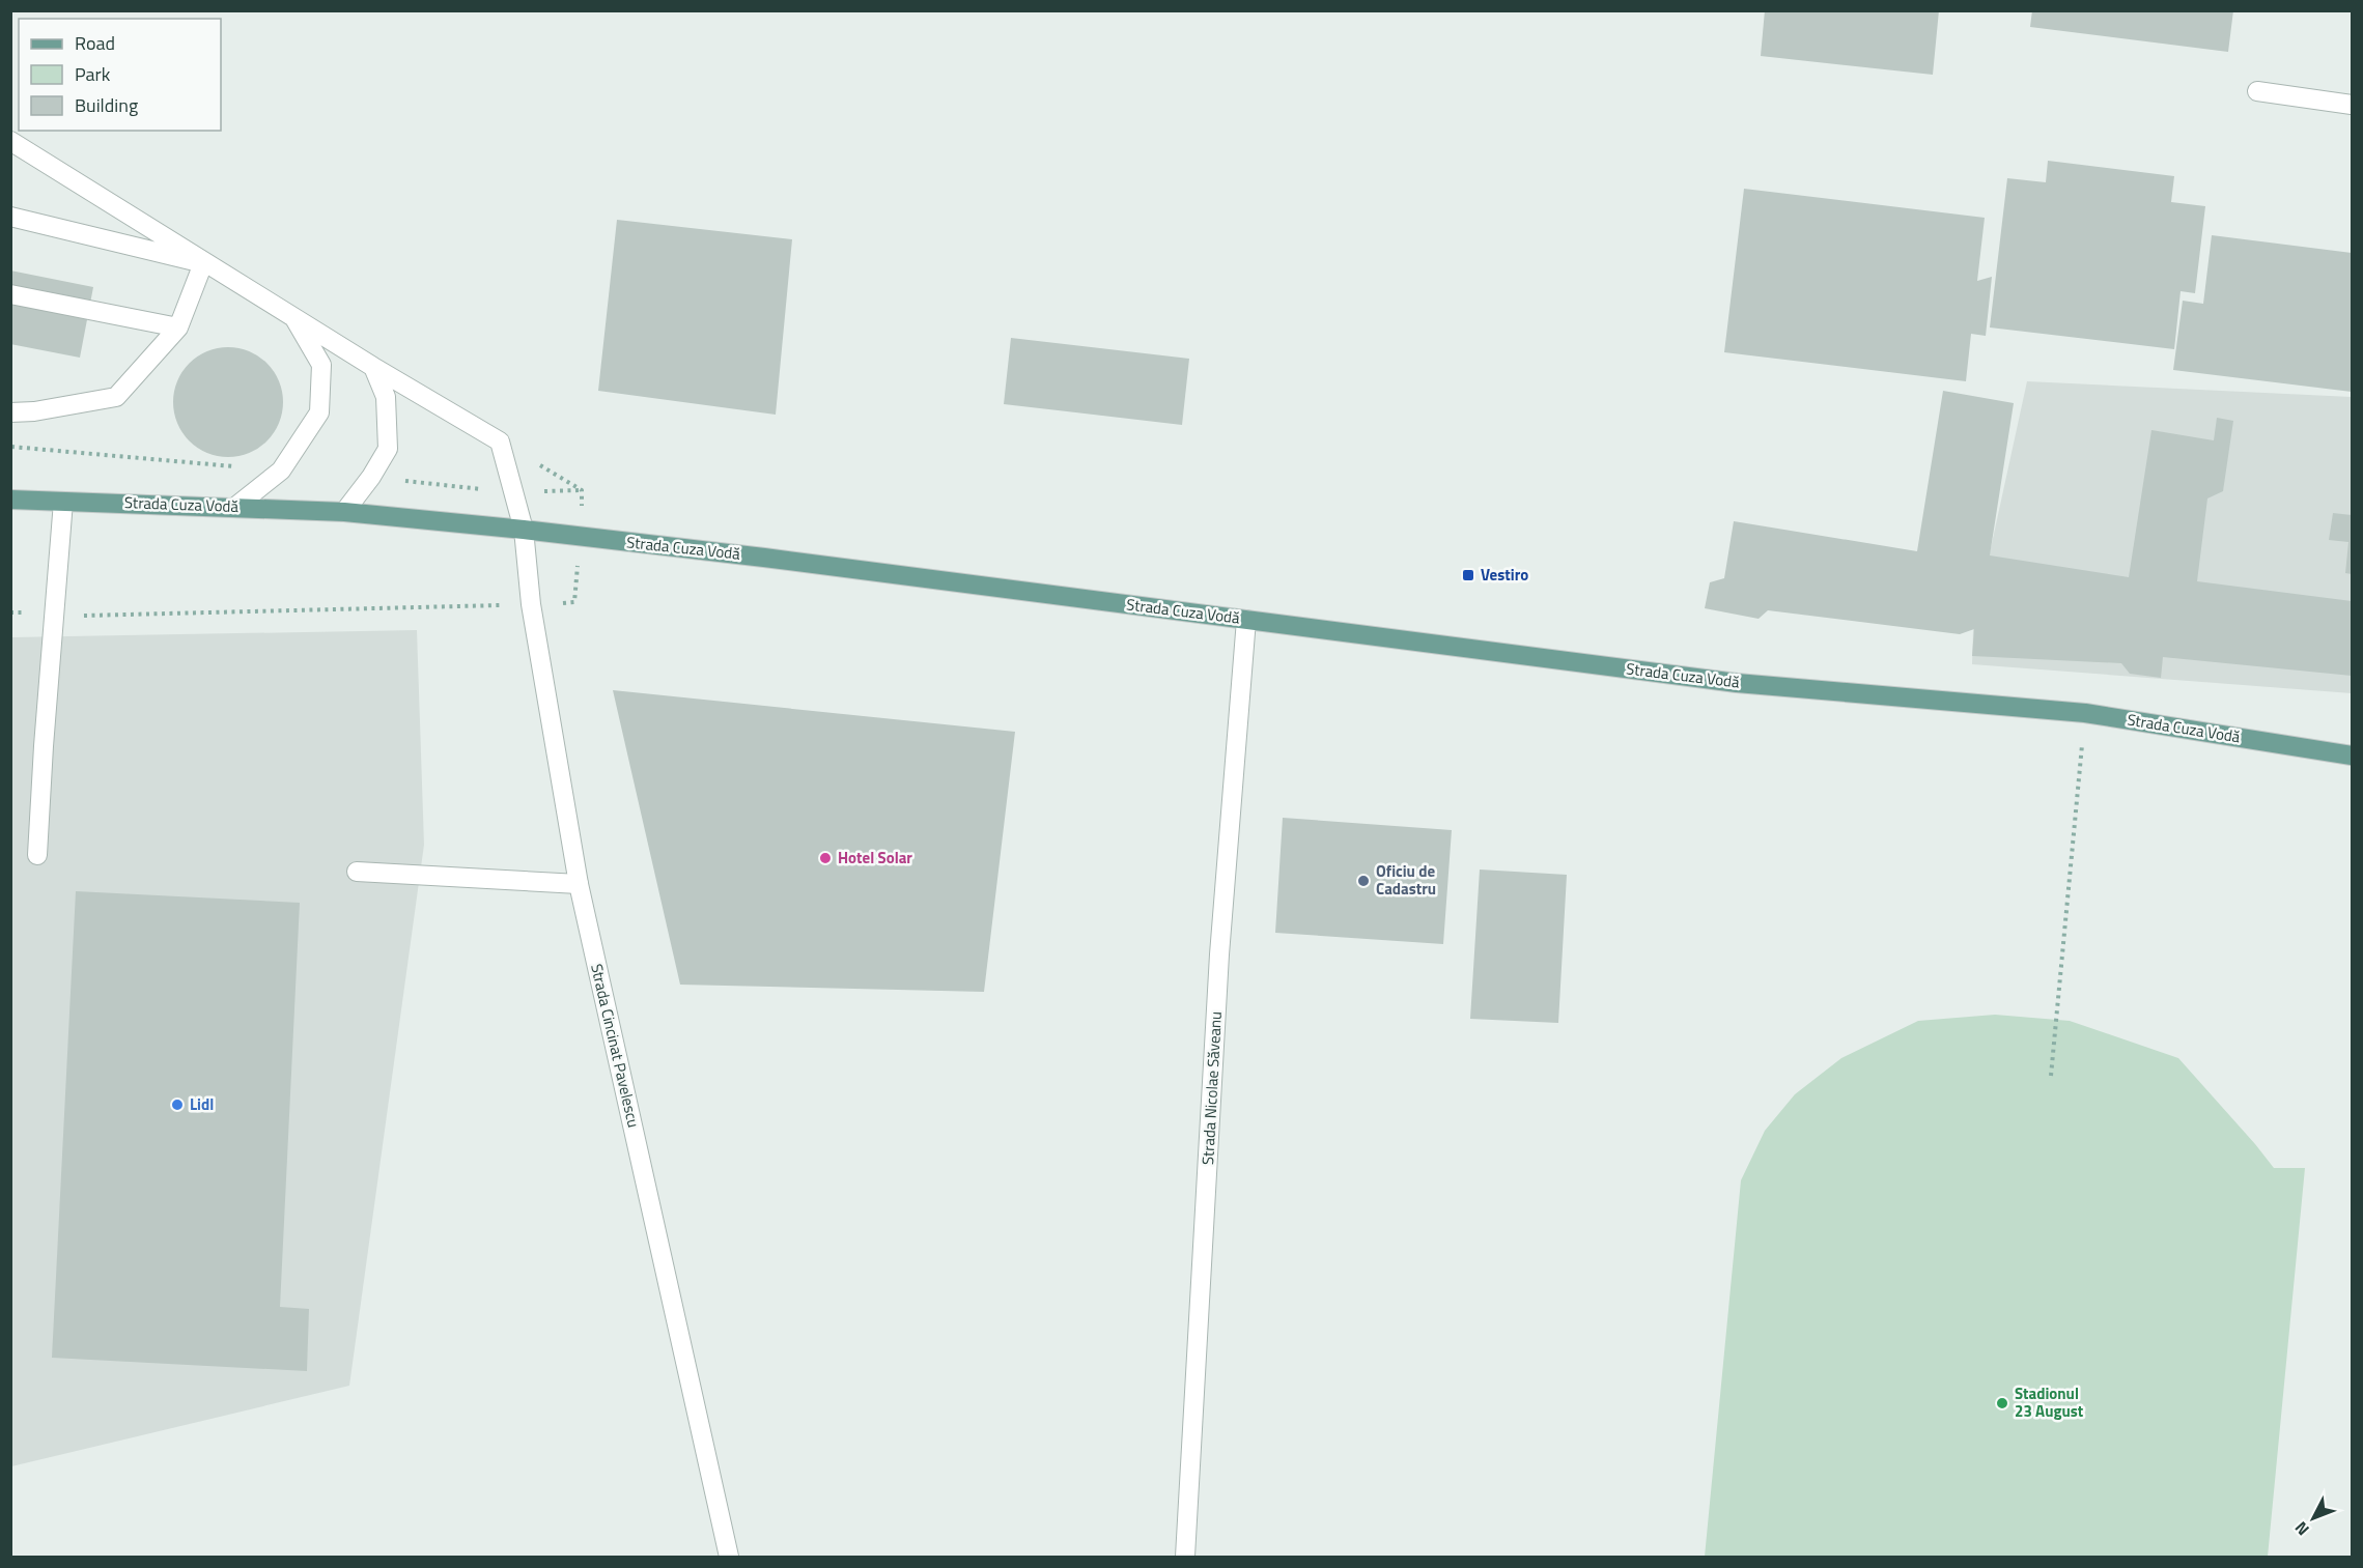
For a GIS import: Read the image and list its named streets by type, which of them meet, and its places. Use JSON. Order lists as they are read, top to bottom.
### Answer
{
  "streets": {
    "main road": ["Strada Cuza Vodă"],
    "street": ["Strada Cincinat Pavelescu", "Strada Nicolae Săveanu"]
  },
  "crossings": [
    ["Strada Cuza Vodă", "Strada Cincinat Pavelescu"],
    ["Strada Cuza Vodă", "Strada Nicolae Săveanu"]
  ],
  "places": {
    "transit": ["Vestiro"],
    "other": [
      "Hotel Solar",
      "Oficiu de Cadastru",
      "Lidl",
      "Stadionul 23 August"
    ]
  },
  "legend": ["Road", "Park", "Building"],
  "north": "bottom left"
}
